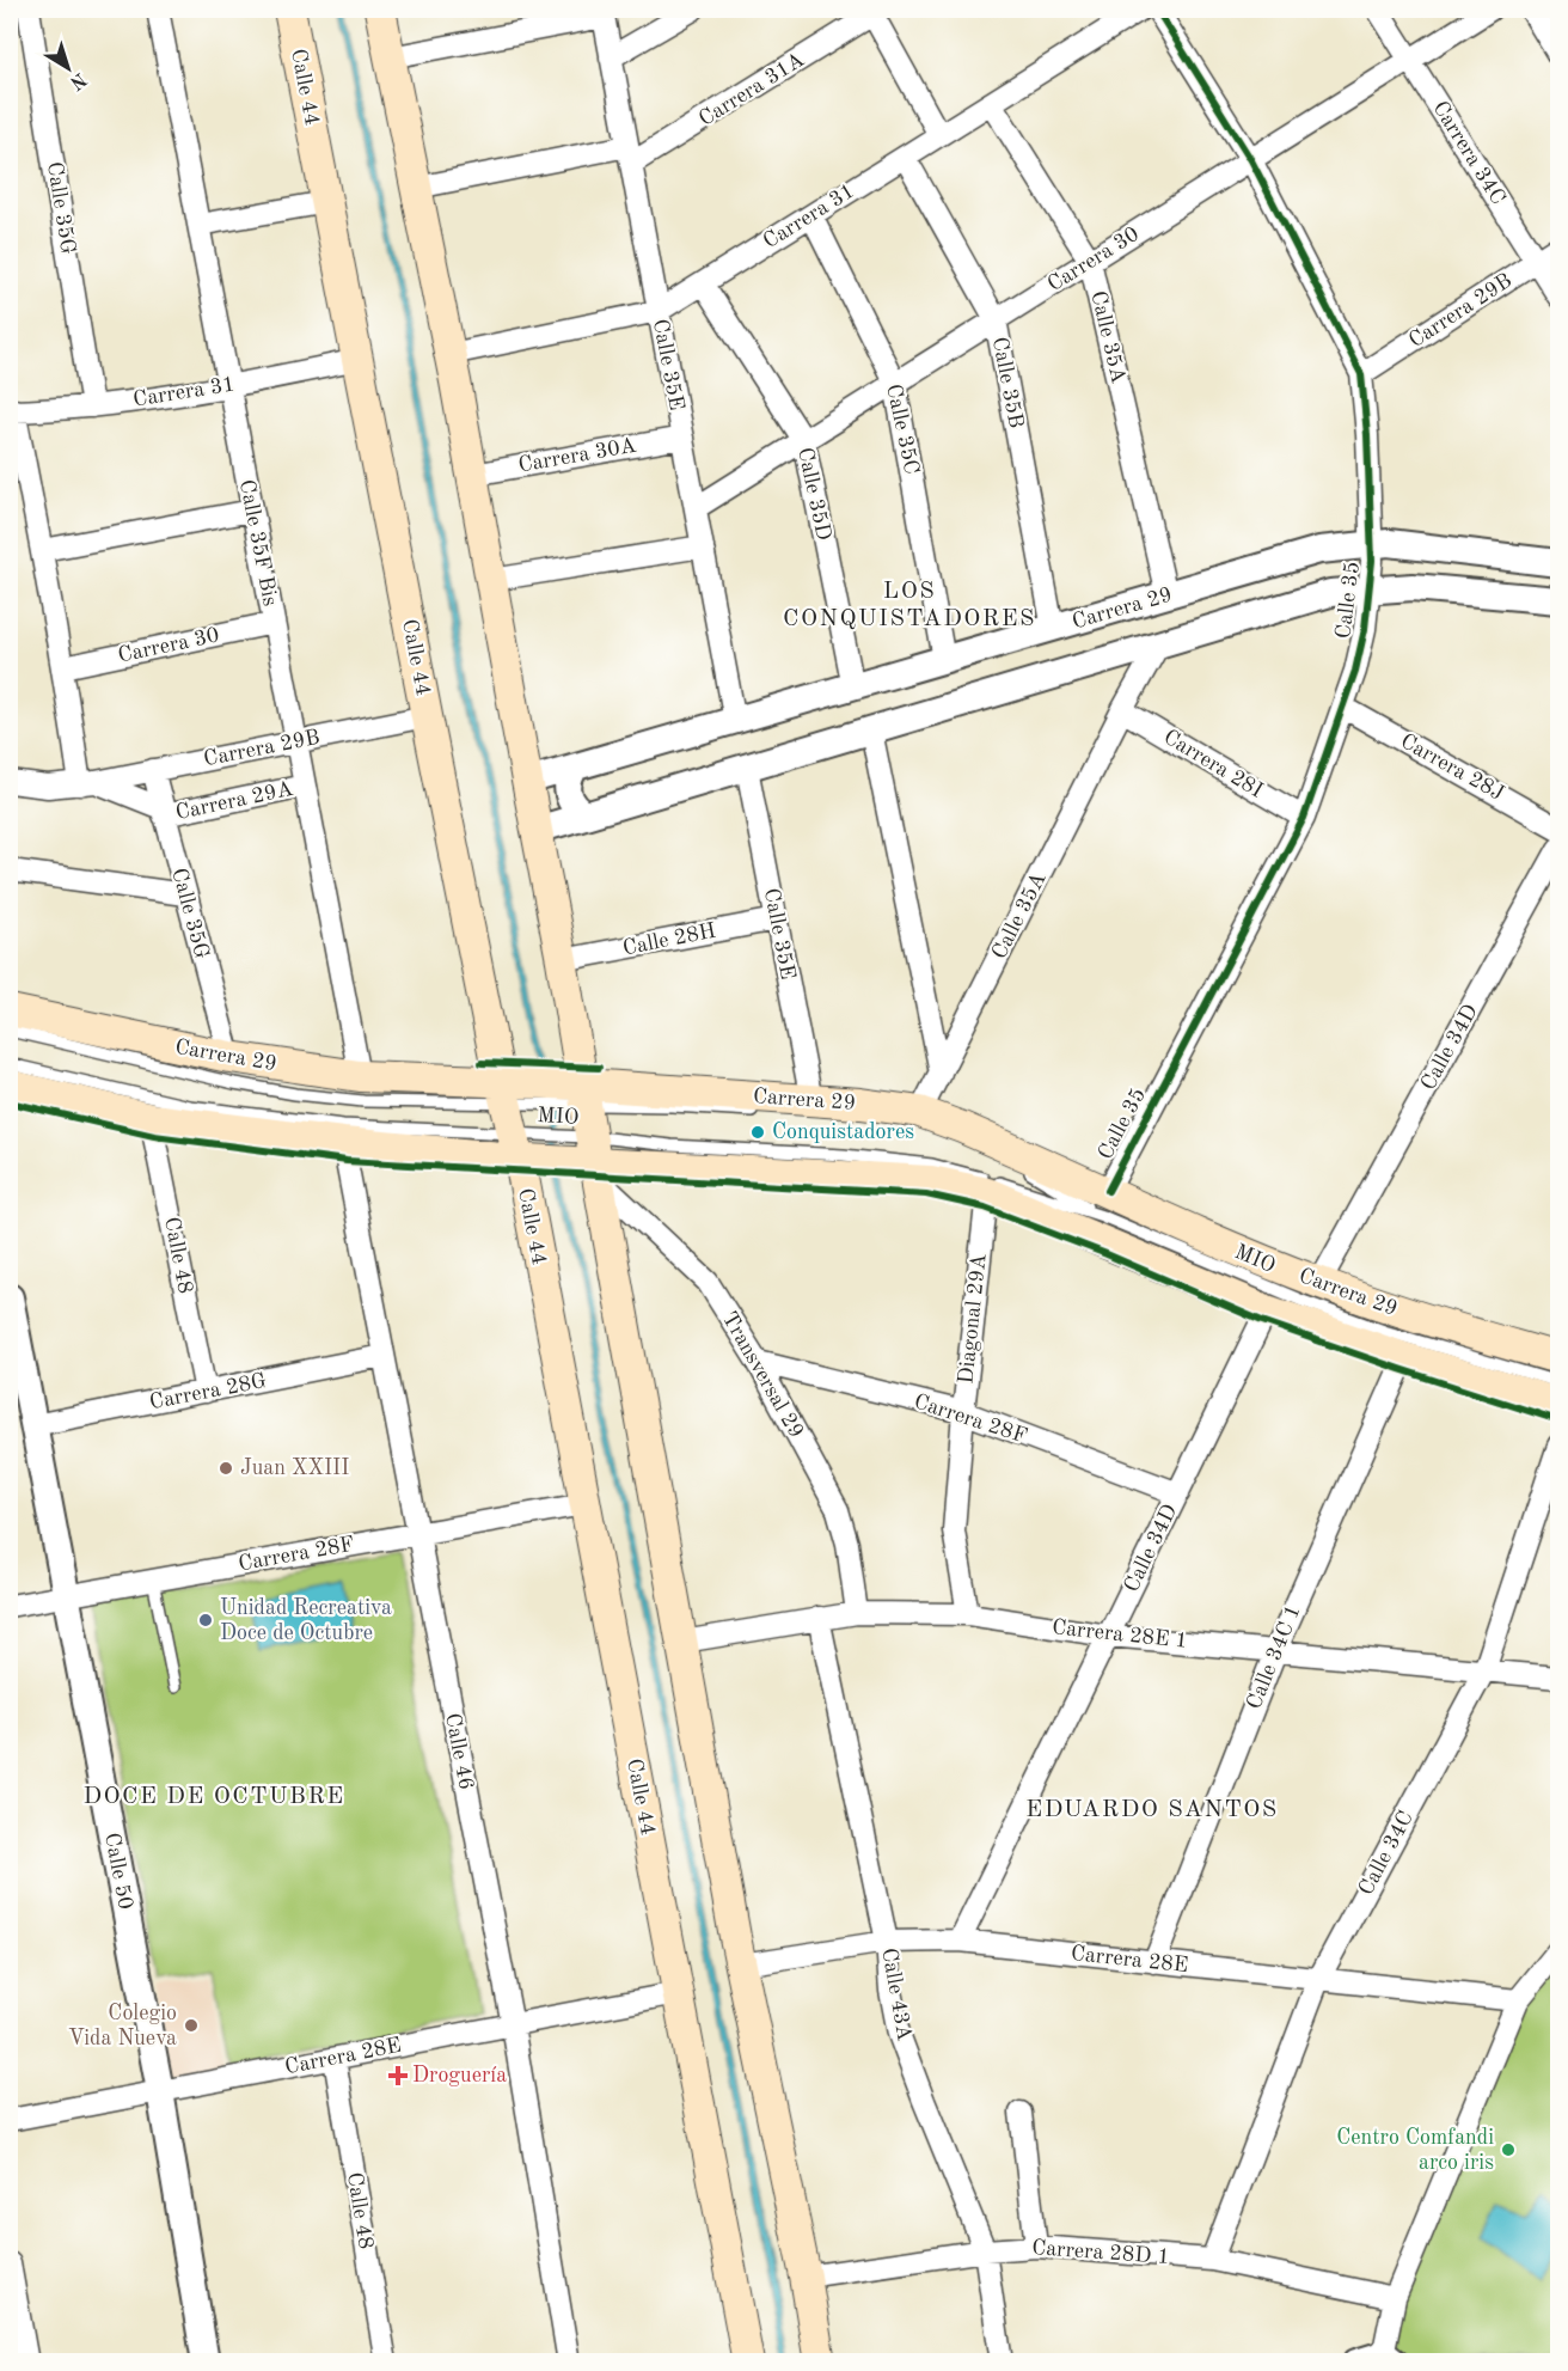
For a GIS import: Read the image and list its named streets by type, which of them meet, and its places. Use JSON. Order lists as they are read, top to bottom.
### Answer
{
  "streets": {
    "main road": ["Calle 44", "Carrera 29"],
    "street": [
      "Carrera 31A",
      "Carrera 34C",
      "Calle 35G",
      "Carrera 31",
      "Carrera 30",
      "Carrera 29B",
      "Calle 35A",
      "Calle 35E",
      "Calle 35B",
      "Calle 35C",
      "Carrera 30A",
      "Calle 35D",
      "Calle 35F Bis",
      "Calle 35",
      "Carrera 28I",
      "Carrera 28J",
      "Carrera 29A",
      "Calle 28H",
      "Calle 34D",
      "Calle 48",
      "Diagonal 29A",
      "Transversal 29",
      "Carrera 28G",
      "Carrera 28F",
      "Carrera 28E 1",
      "Calle 34C 1",
      "Calle 46",
      "Calle 34C",
      "Calle 50",
      "Carrera 28E",
      "Calle 43A",
      "Carrera 28D 1"
    ],
    "lane": ["MIO"]
  },
  "crossings": [
    ["Calle 44", "Carrera 31"],
    ["Calle 44", "Carrera 29B"],
    ["Calle 44", "Carrera 29"],
    ["Calle 44", "MIO"],
    ["Calle 44", "Carrera 28F"],
    ["Calle 44", "Carrera 28E"],
    ["Carrera 31A", "Calle 35E"],
    ["Carrera 34C", "Carrera 30"],
    ["Carrera 34C", "Carrera 29B"],
    ["Calle 35G", "Carrera 31"],
    ["Calle 35G", "Carrera 29B"],
    ["Calle 35G", "Carrera 29"],
    ["Calle 35G", "Carrera 29A"],
    ["Carrera 31", "Calle 35A"],
    ["Carrera 31", "Calle 35E"],
    ["Carrera 31", "Calle 35B"],
    ["Carrera 31", "Calle 35C"],
    ["Carrera 31", "Calle 35D"],
    ["Carrera 31", "Calle 35F Bis"],
    ["Carrera 30", "Calle 35A"],
    ["Carrera 30", "Calle 35E"],
    ["Carrera 30", "Calle 35B"],
    ["Carrera 30", "Calle 35C"],
    ["Carrera 30", "Calle 35D"],
    ["Carrera 30", "Calle 35F Bis"],
    ["Carrera 30", "Calle 35"],
    ["Carrera 29B", "Calle 35F Bis"],
    ["Carrera 29B", "Calle 35"],
    ["Carrera 29B", "Carrera 29A"],
    ["Calle 35A", "Carrera 29"],
    ["Calle 35A", "Carrera 28I"],
    ["Calle 35E", "Carrera 30A"],
    ["Calle 35E", "Carrera 29"],
    ["Calle 35E", "Calle 28H"],
    ["Calle 35B", "Carrera 29"],
    ["Calle 35C", "Carrera 29"],
    ["Calle 35D", "Carrera 29"],
    ["Calle 35F Bis", "Carrera 29"],
    ["Calle 35F Bis", "Carrera 29A"],
    ["Calle 35", "Carrera 29"],
    ["Calle 35", "Carrera 28I"],
    ["Calle 35", "Carrera 28J"],
    ["Calle 35", "MIO"],
    ["Carrera 29", "Calle 34D"],
    ["Carrera 29", "MIO"],
    ["Carrera 29", "Calle 48"],
    ["Carrera 29", "Diagonal 29A"],
    ["Carrera 29", "Transversal 29"],
    ["Carrera 29", "Calle 34C 1"],
    ["Carrera 29", "Calle 46"],
    ["Calle 34D", "Carrera 28F"],
    ["Calle 34D", "Carrera 28E 1"],
    ["Calle 34D", "Carrera 28E"],
    ["MIO", "Transversal 29"],
    ["Calle 48", "Carrera 28G"],
    ["Calle 48", "Carrera 28E"],
    ["Diagonal 29A", "Carrera 28F"],
    ["Diagonal 29A", "Carrera 28E 1"],
    ["Transversal 29", "Carrera 28F"],
    ["Transversal 29", "Carrera 28E 1"],
    ["Carrera 28G", "Calle 46"],
    ["Carrera 28G", "Calle 50"],
    ["Carrera 28F", "Calle 46"],
    ["Carrera 28F", "Calle 50"],
    ["Carrera 28E 1", "Calle 34C 1"],
    ["Carrera 28E 1", "Calle 34C"],
    ["Carrera 28E 1", "Calle 43A"],
    ["Calle 34C 1", "Carrera 28E"],
    ["Calle 46", "Carrera 28E"],
    ["Calle 34C", "Carrera 28E"],
    ["Calle 34C", "Carrera 28D 1"],
    ["Calle 50", "Carrera 28E"],
    ["Carrera 28E", "Calle 43A"],
    ["Calle 43A", "Carrera 28D 1"]
  ],
  "districts": ["LOS CONQUISTADORES", "DOCE DE OCTUBRE", "EDUARDO SANTOS"],
  "places": {
    "other": [
      "Conquistadores",
      "Juan XXIII",
      "Unidad Recreativa Doce de Octubre",
      "Colegio Vida Nueva",
      "Centro Comfandi arco iris"
    ],
    "health": ["Droguería"]
  },
  "north": "bottom right"
}
